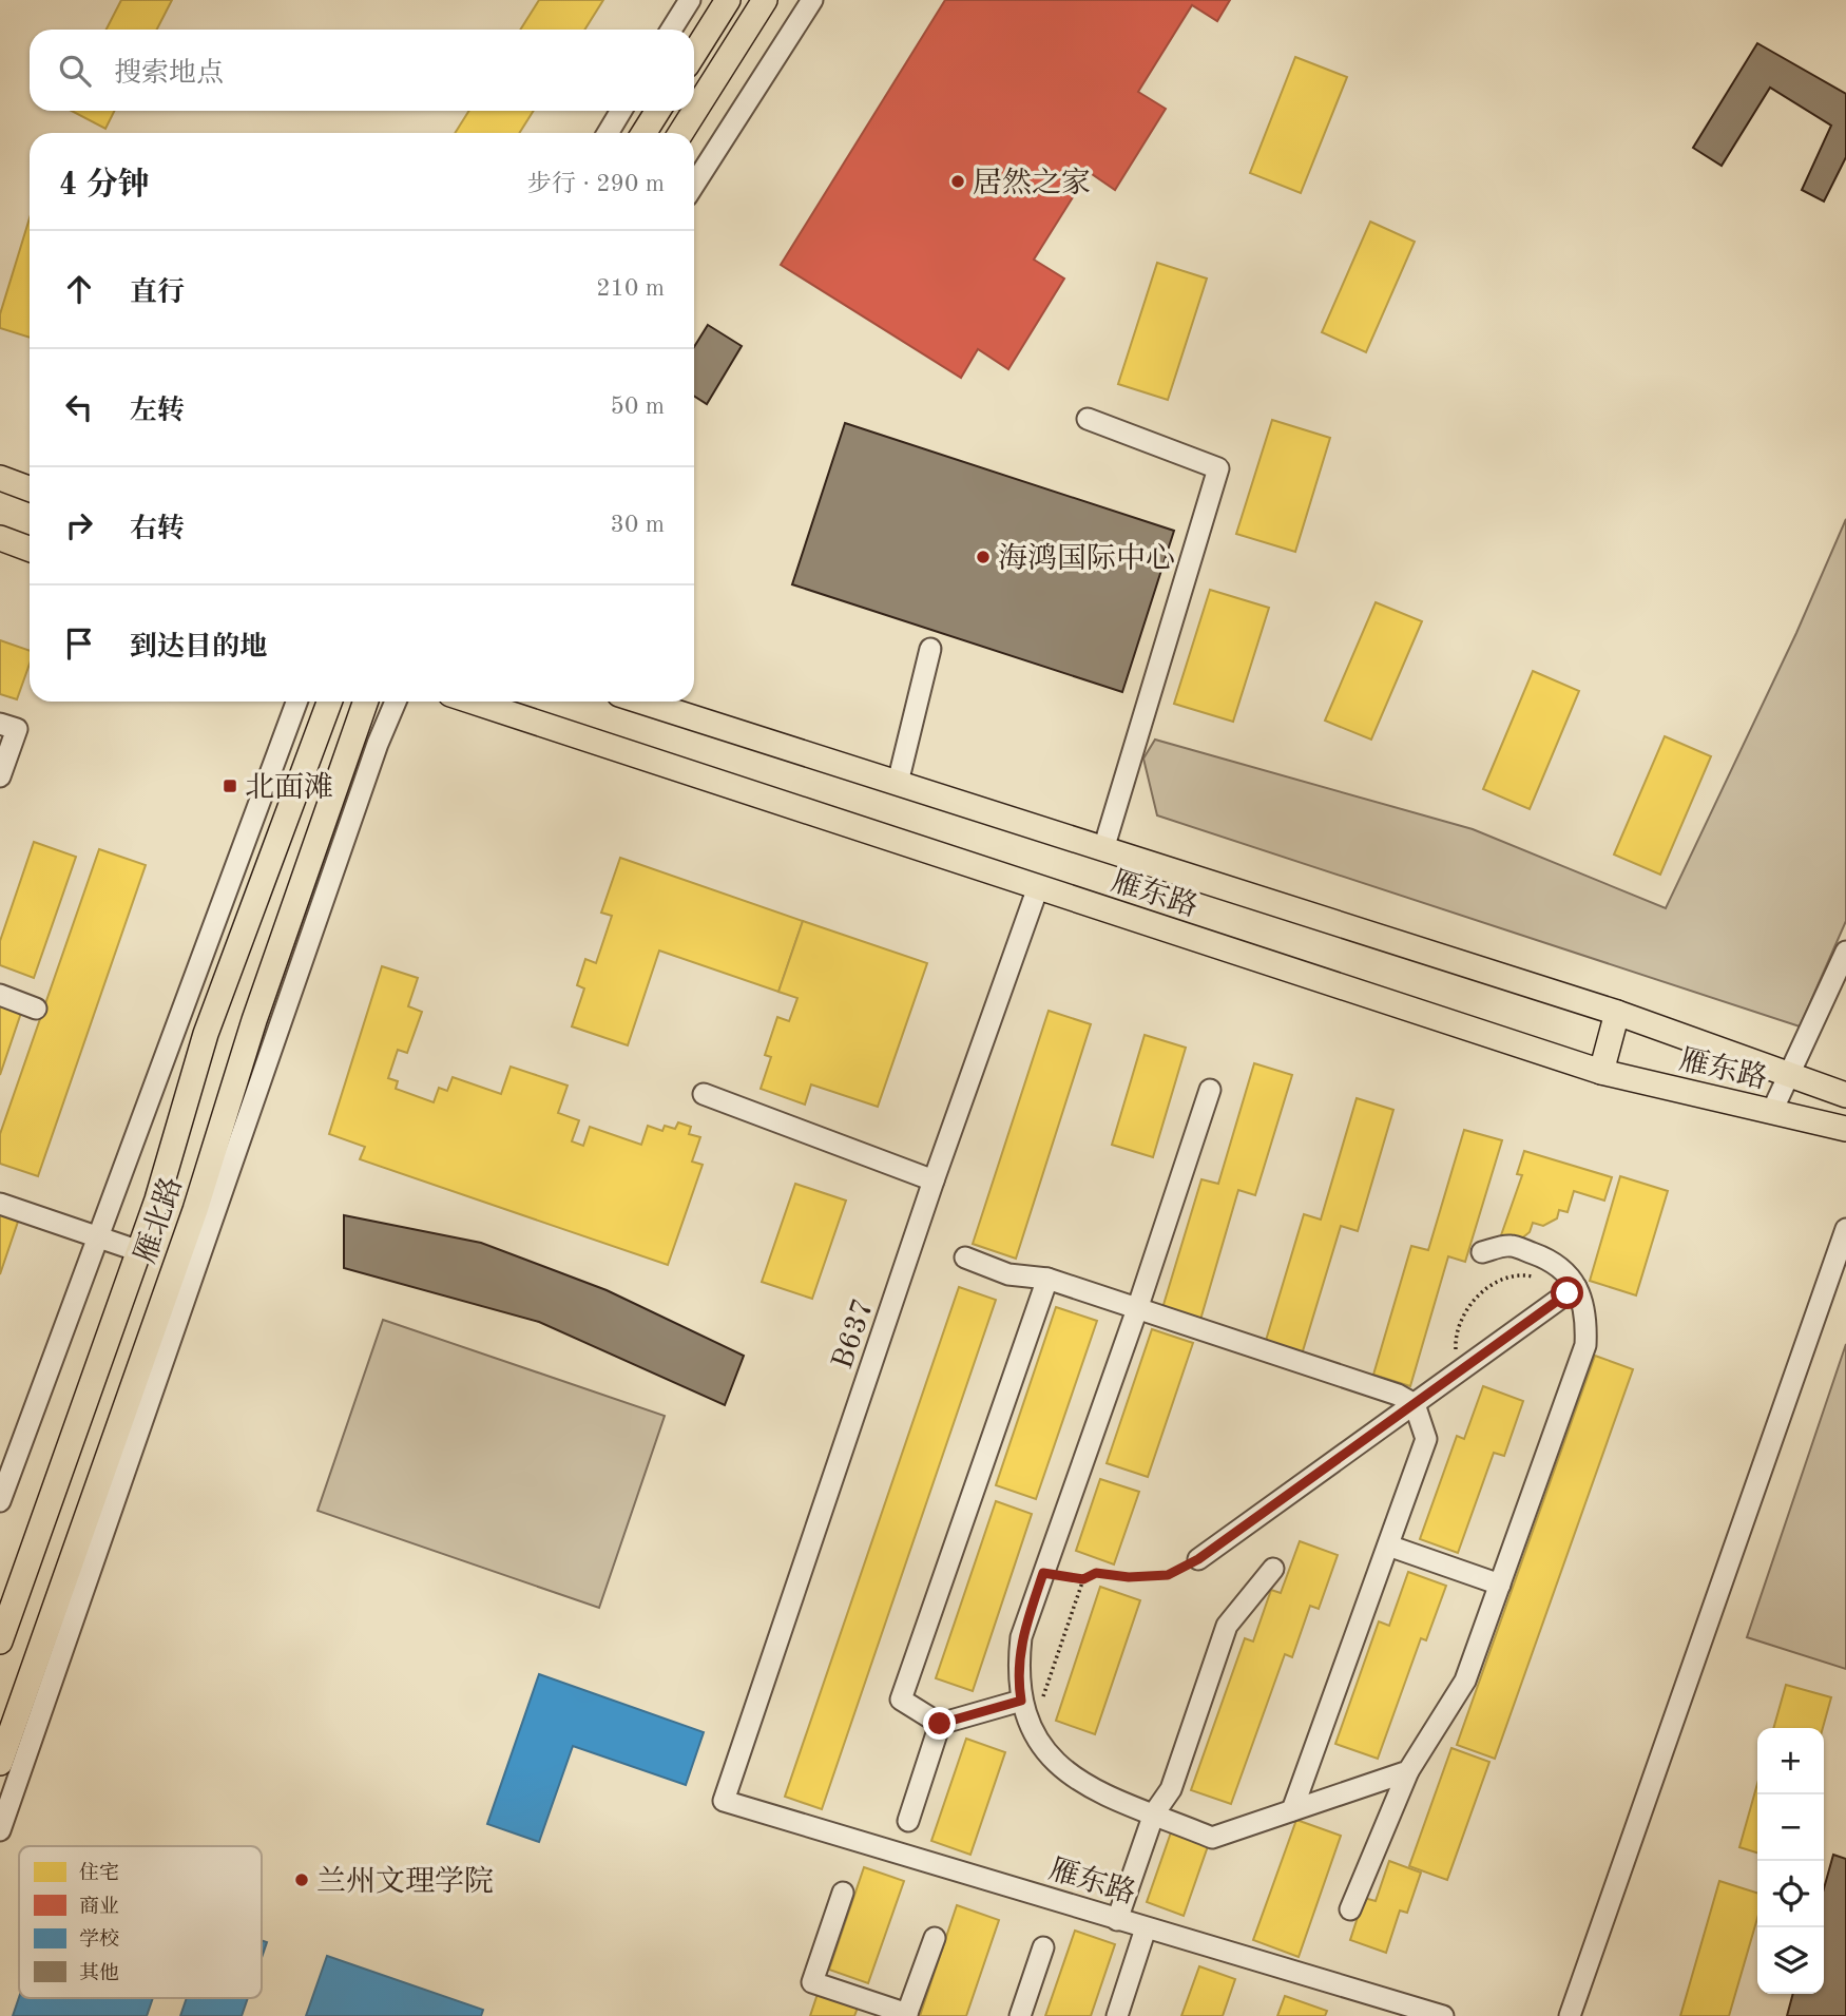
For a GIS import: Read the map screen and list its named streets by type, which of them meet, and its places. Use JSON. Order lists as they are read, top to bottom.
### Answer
{
  "streets": {
    "main road": ["雁东路", "雁北路"],
    "street": ["B637"]
  },
  "crossings": [
    ["雁东路", "B637"]
  ],
  "places": {
    "other": ["居然之家", "海鸿国际中心", "兰州文理学院"],
    "transit": ["北面滩"]
  },
  "legend": [
    "住宅",
    "商业",
    "学校",
    "其他"
  ],
  "page": {
    "search": "搜索地点",
    "heading": ["4 分钟", "步行 · 290 m"],
    "list": [
      ["直行", "210 m"],
      ["左转", "50 m"],
      ["右转", "30 m"],
      "到达目的地"
    ],
    "map_buttons": ["+", "−"]
  }
}
